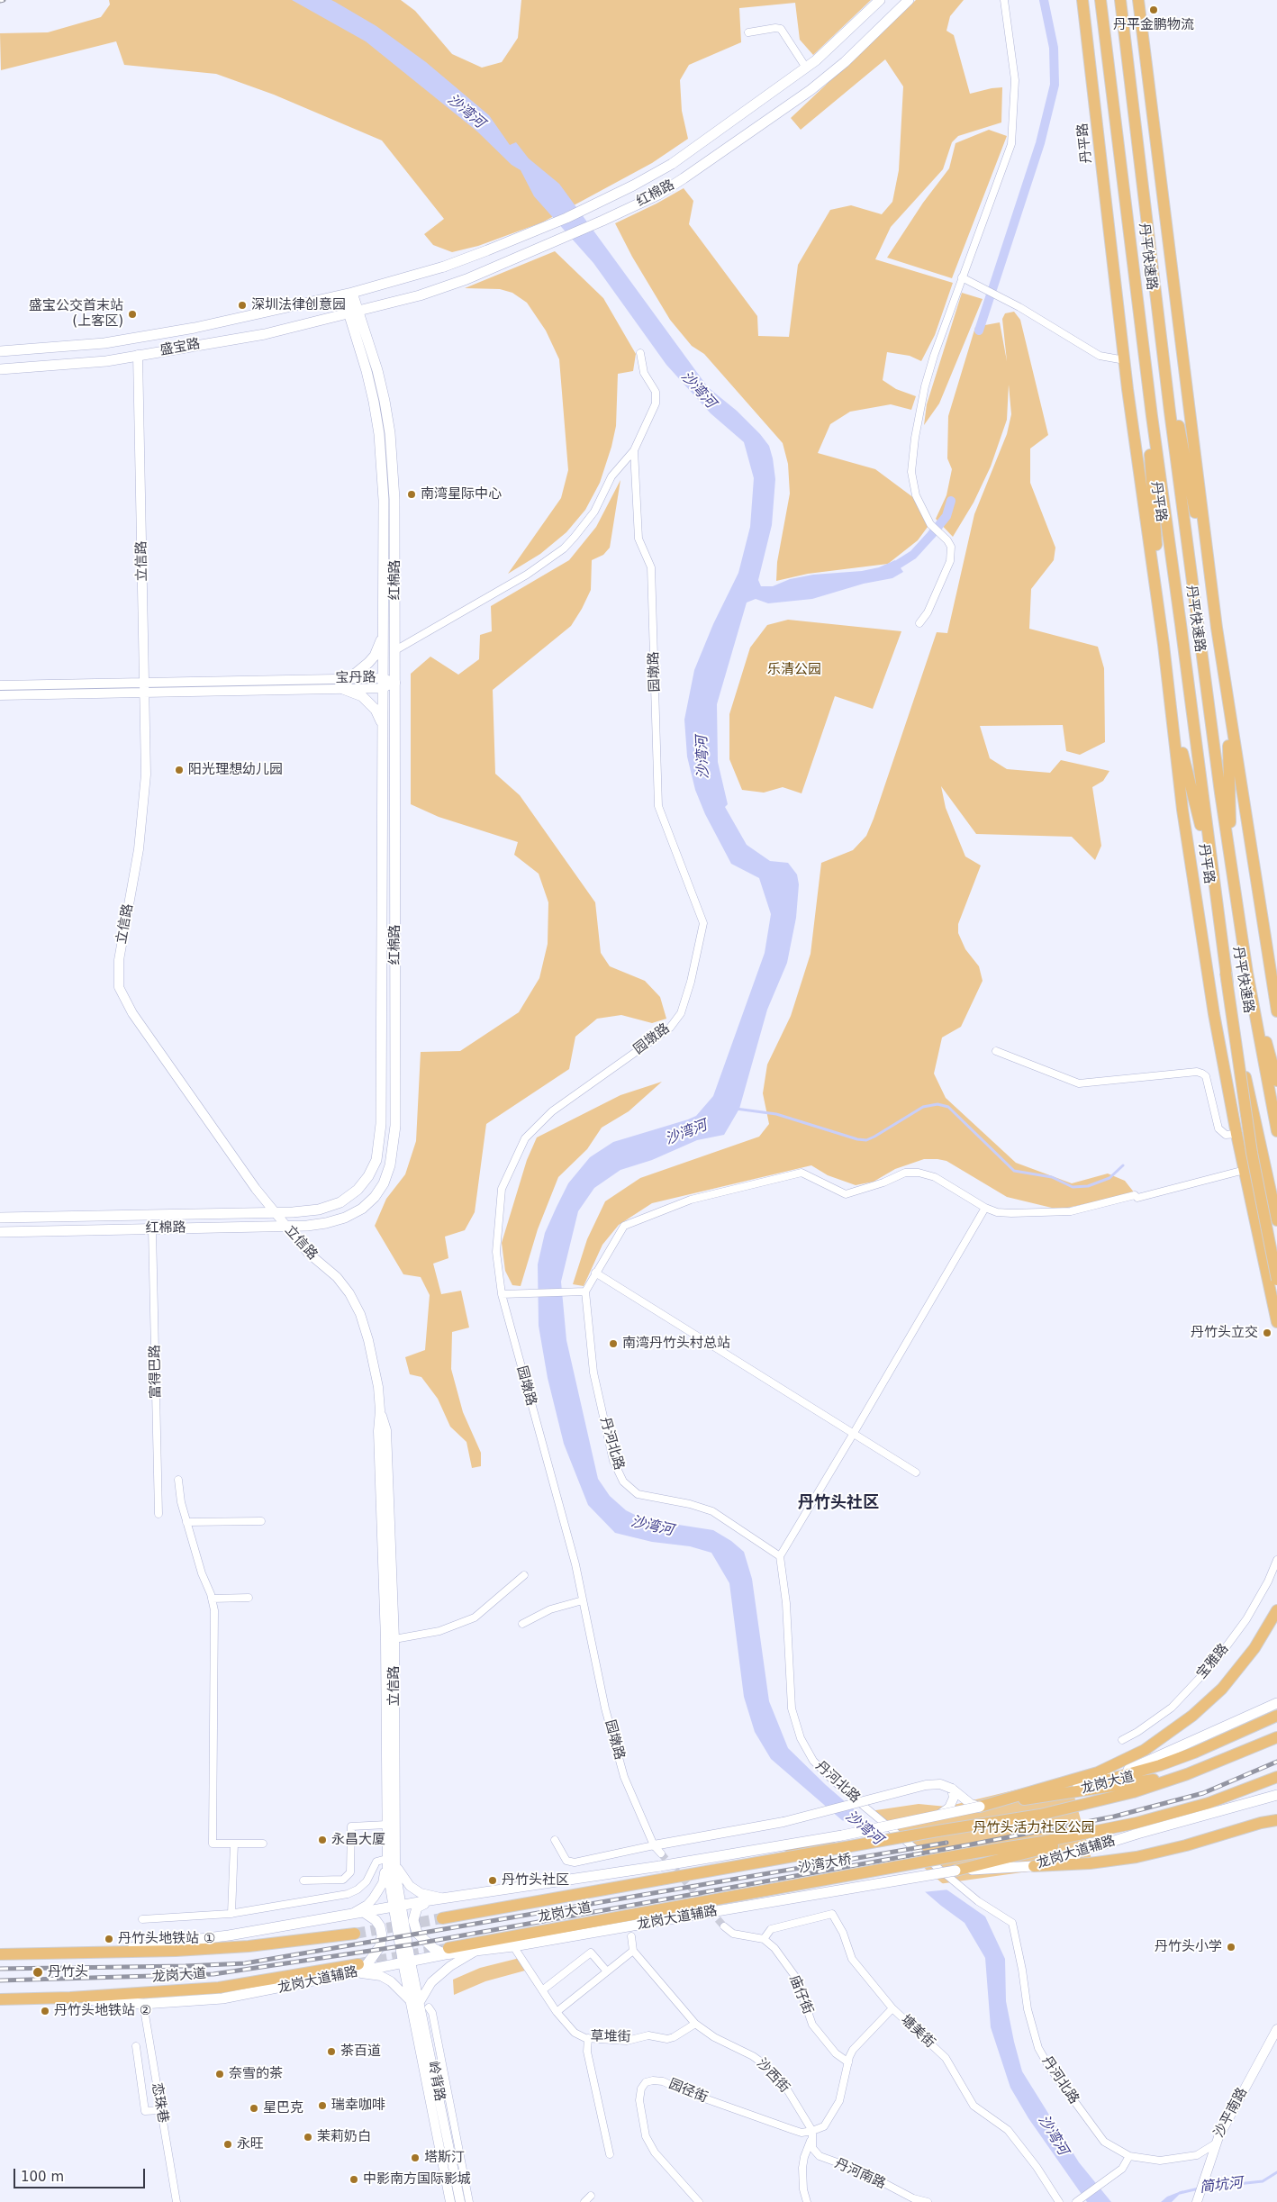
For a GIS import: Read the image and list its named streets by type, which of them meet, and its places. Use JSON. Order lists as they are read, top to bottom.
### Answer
{
  "streets": {
    "highway": [
      "丹平路",
      "丹平快速路",
      "龙岗大道",
      "沙湾大桥"
    ],
    "main road": ["红棉路", "盛宝路", "龙岗大道辅路"],
    "street": [
      "立信路",
      "园墩路",
      "宝丹路",
      "富得巴路",
      "丹河北路",
      "宝雅路",
      "庙仔街",
      "塘美街",
      "草堆街",
      "沙西街",
      "岭背路",
      "园径街",
      "恋珠巷",
      "沙平南路",
      "丹河南路"
    ]
  },
  "crossings": [
    ["红棉路", "盛宝路"],
    ["红棉路", "立信路"],
    ["红棉路", "宝丹路"],
    ["红棉路", "富得巴路"],
    ["盛宝路", "立信路"],
    ["立信路", "宝丹路"],
    ["立信路", "龙岗大道辅路"],
    ["立信路", "岭背路"],
    ["丹河北路", "沙平南路"],
    ["龙岗大道", "龙岗大道辅路"],
    ["龙岗大道", "沙湾大桥"],
    ["龙岗大道辅路", "草堆街"],
    ["龙岗大道辅路", "岭背路"],
    ["龙岗大道辅路", "恋珠巷"],
    ["庙仔街", "塘美街"],
    ["草堆街", "沙西街"],
    ["沙西街", "园径街"],
    ["沙西街", "丹河南路"],
    ["园径街", "丹河南路"]
  ],
  "districts": ["丹竹头社区"],
  "water": ["沙湾河", "简坑河"],
  "parks": ["乐清公园", "丹竹头活力社区公园"],
  "places": [
    "丹平金鹏物流",
    "深圳法律创意园",
    "盛宝公交首末站 (上客区)",
    "南湾星际中心",
    "阳光理想幼儿园",
    "丹竹头立交",
    "南湾丹竹头村总站",
    "永昌大厦",
    "丹竹头社区",
    "丹竹头地铁站 ①",
    "丹竹头小学",
    "丹竹头",
    "丹竹头地铁站 ②",
    "茶百道",
    "奈雪的茶",
    "瑞幸咖啡",
    "星巴克",
    "茉莉奶白",
    "永旺",
    "塔斯汀",
    "中影南方国际影城"
  ],
  "scale_bar": "100 m"
}
